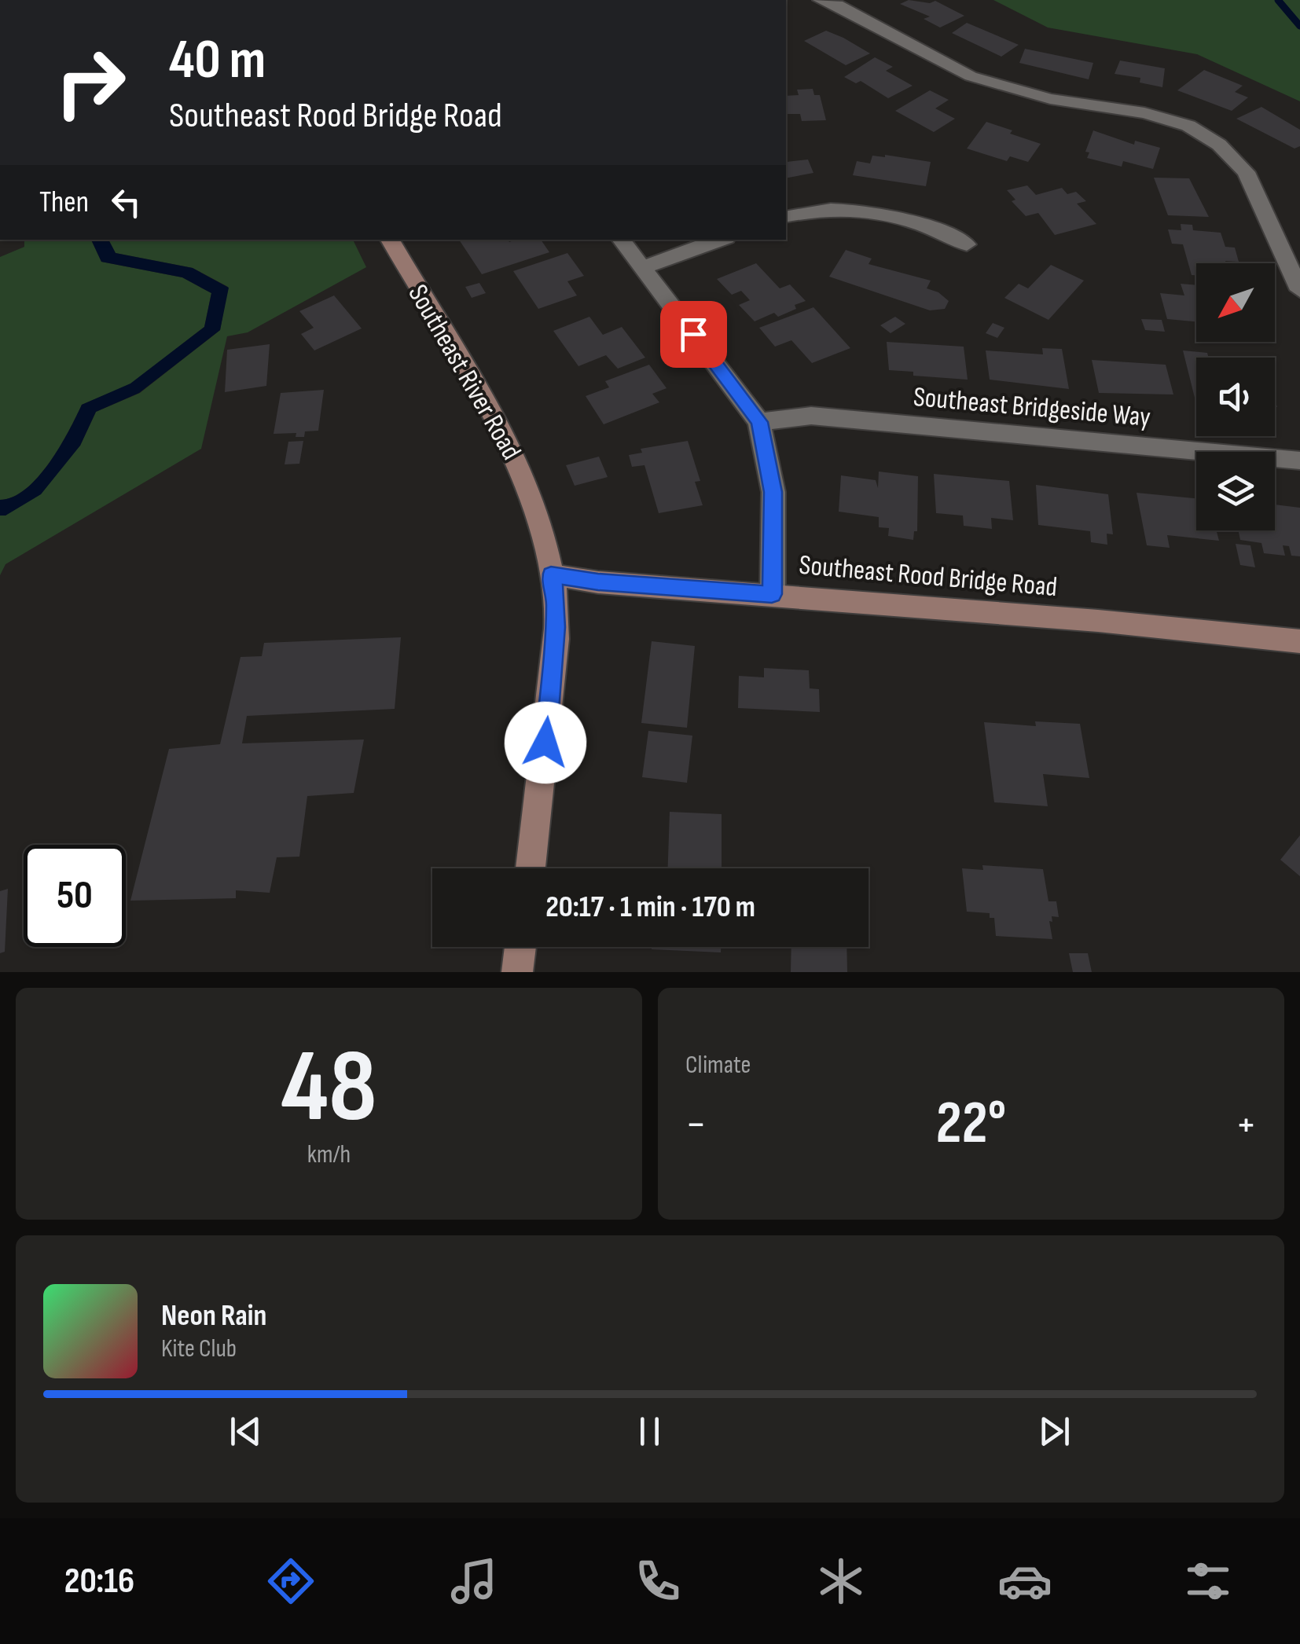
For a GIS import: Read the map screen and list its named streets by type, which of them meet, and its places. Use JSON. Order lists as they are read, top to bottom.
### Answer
{
  "streets": {
    "main road": ["Southeast River Road", "Southeast Rood Bridge Road"],
    "street": ["Southeast Bridgeside Way"]
  },
  "crossings": [
    ["Southeast River Road", "Southeast Rood Bridge Road"]
  ],
  "north": "bottom left",
  "page": {
    "turn": ["40 m", "Southeast Rood Bridge Road"],
    "then": "Then",
    "limit": "50",
    "trip": "20:17 · 1 min · 170 m",
    "tile": [
      ["48", "km/h"],
      "Climate"
    ],
    "heat": ["−", "22°", "+"],
    "song": ["Neon Rain", "Kite Club"],
    "tabs": "20:16"
  }
}
